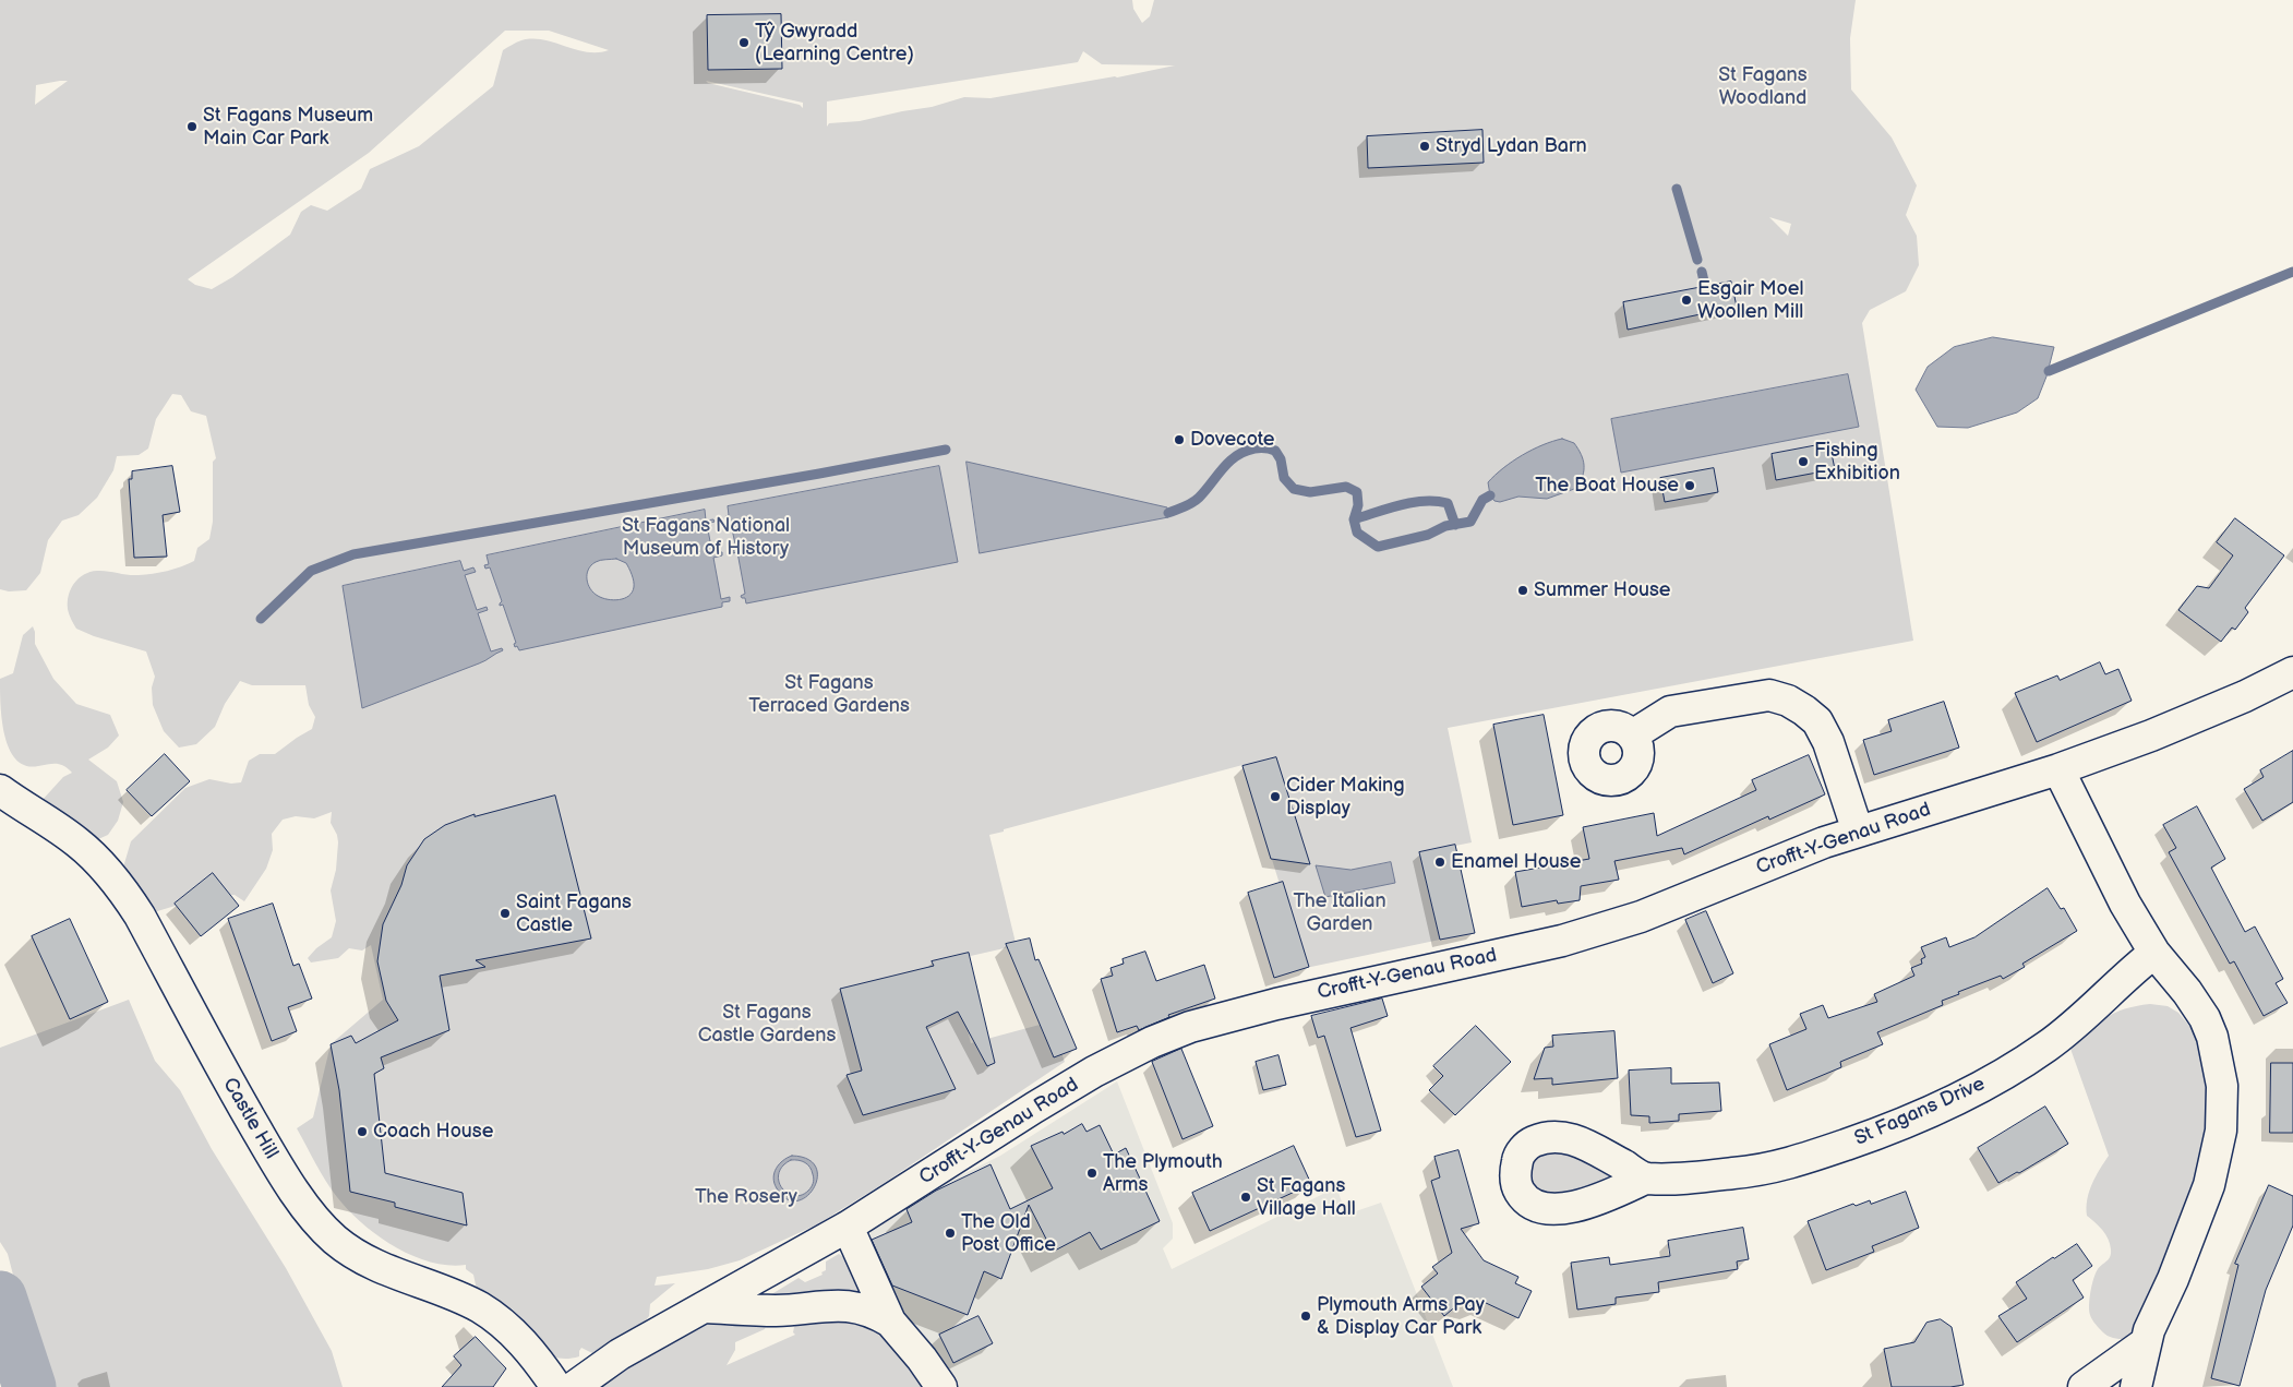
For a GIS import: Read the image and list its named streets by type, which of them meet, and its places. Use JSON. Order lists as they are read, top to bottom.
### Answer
{
  "streets": {
    "street": ["Crofft-Y-Genau Road", "St Fagans Drive", "Castle Hill"]
  },
  "parks": [
    "St Fagans Woodland",
    "St Fagans National Museum of History",
    "St Fagans Terraced Gardens",
    "The Italian Garden",
    "St Fagans Castle Gardens",
    "The Rosery"
  ],
  "places": [
    "Tŷ Gwyradd (Learning Centre)",
    "St Fagans Museum Main Car Park",
    "Stryd Lydan Barn",
    "Esgair Moel Woollen Mill",
    "Dovecote",
    "Fishing Exhibition",
    "The Boat House",
    "Summer House",
    "Cider Making Display",
    "Enamel House",
    "Saint Fagans Castle",
    "Coach House",
    "The Plymouth Arms",
    "St Fagans Village Hall",
    "The Old Post Office",
    "Plymouth Arms Pay & Display Car Park"
  ]
}
